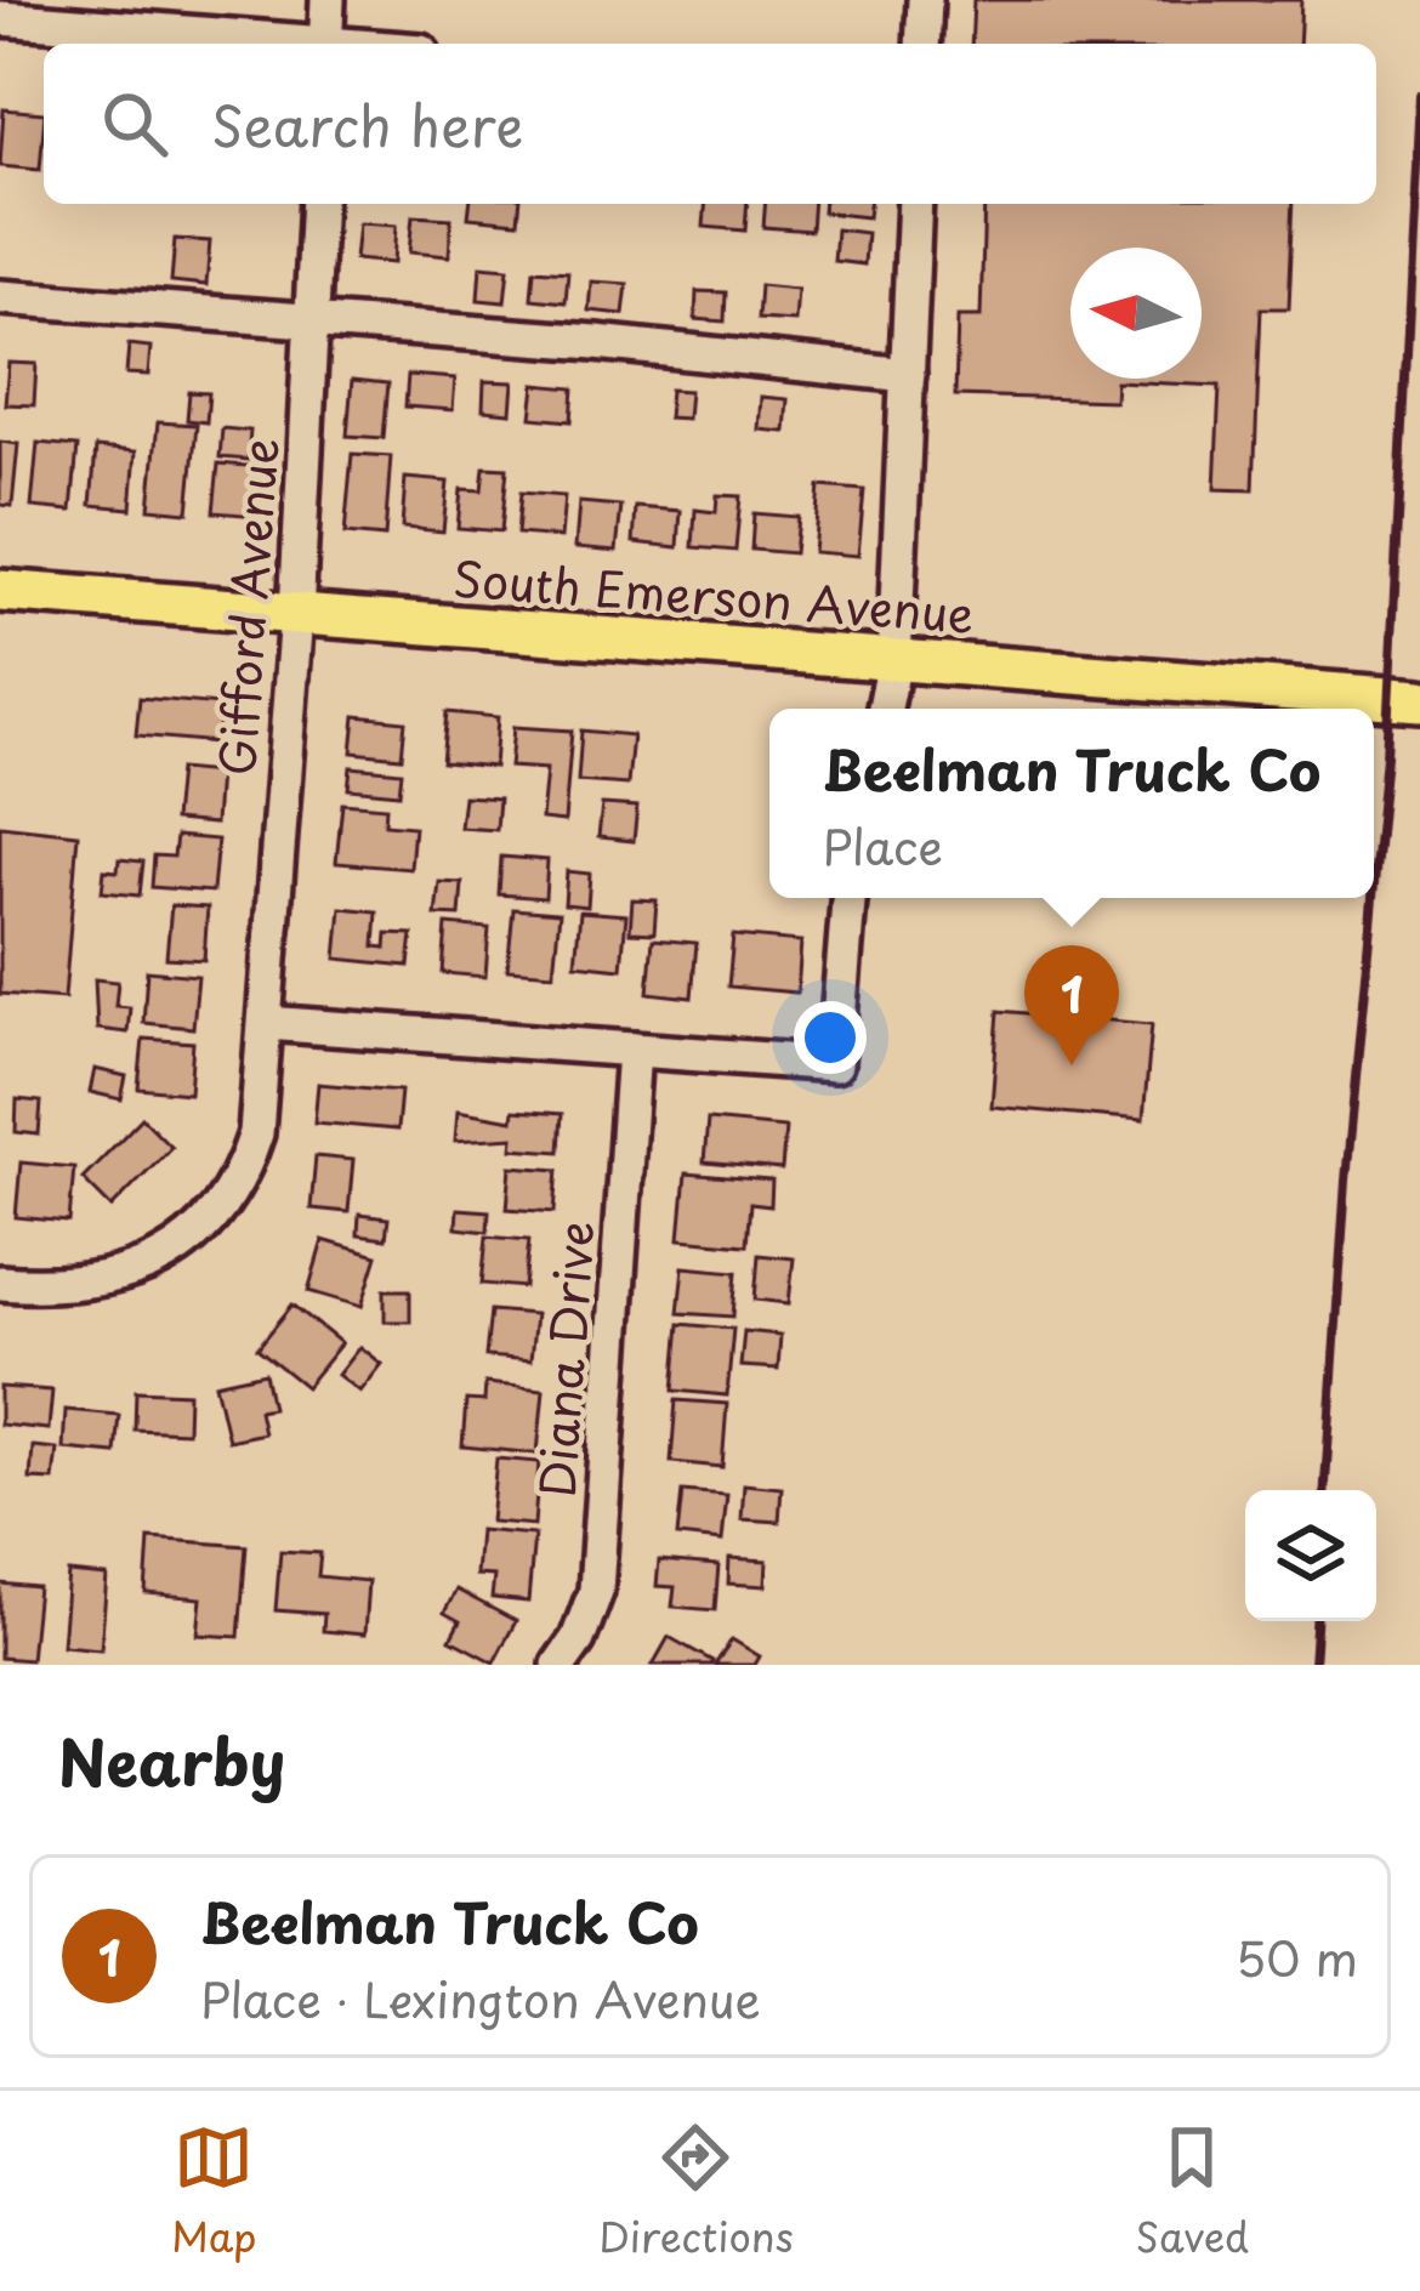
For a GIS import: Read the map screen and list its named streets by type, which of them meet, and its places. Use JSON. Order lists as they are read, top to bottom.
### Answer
{
  "streets": {
    "main road": ["South Emerson Avenue"],
    "street": ["Gifford Avenue", "Diana Drive"]
  },
  "crossings": [
    ["South Emerson Avenue", "Gifford Avenue"]
  ],
  "north": "left",
  "page": {
    "search": "Search here",
    "popup": ["Beelman Truck Co", "Place"],
    "pins": "1",
    "heading": "Nearby",
    "list": [
      {
        "mark": "1",
        "name": "Beelman Truck Co",
        "note": "Place · Lexington Avenue",
        "value": "50 m"
      }
    ],
    "nav": ["Map", "Directions", "Saved"]
  }
}
